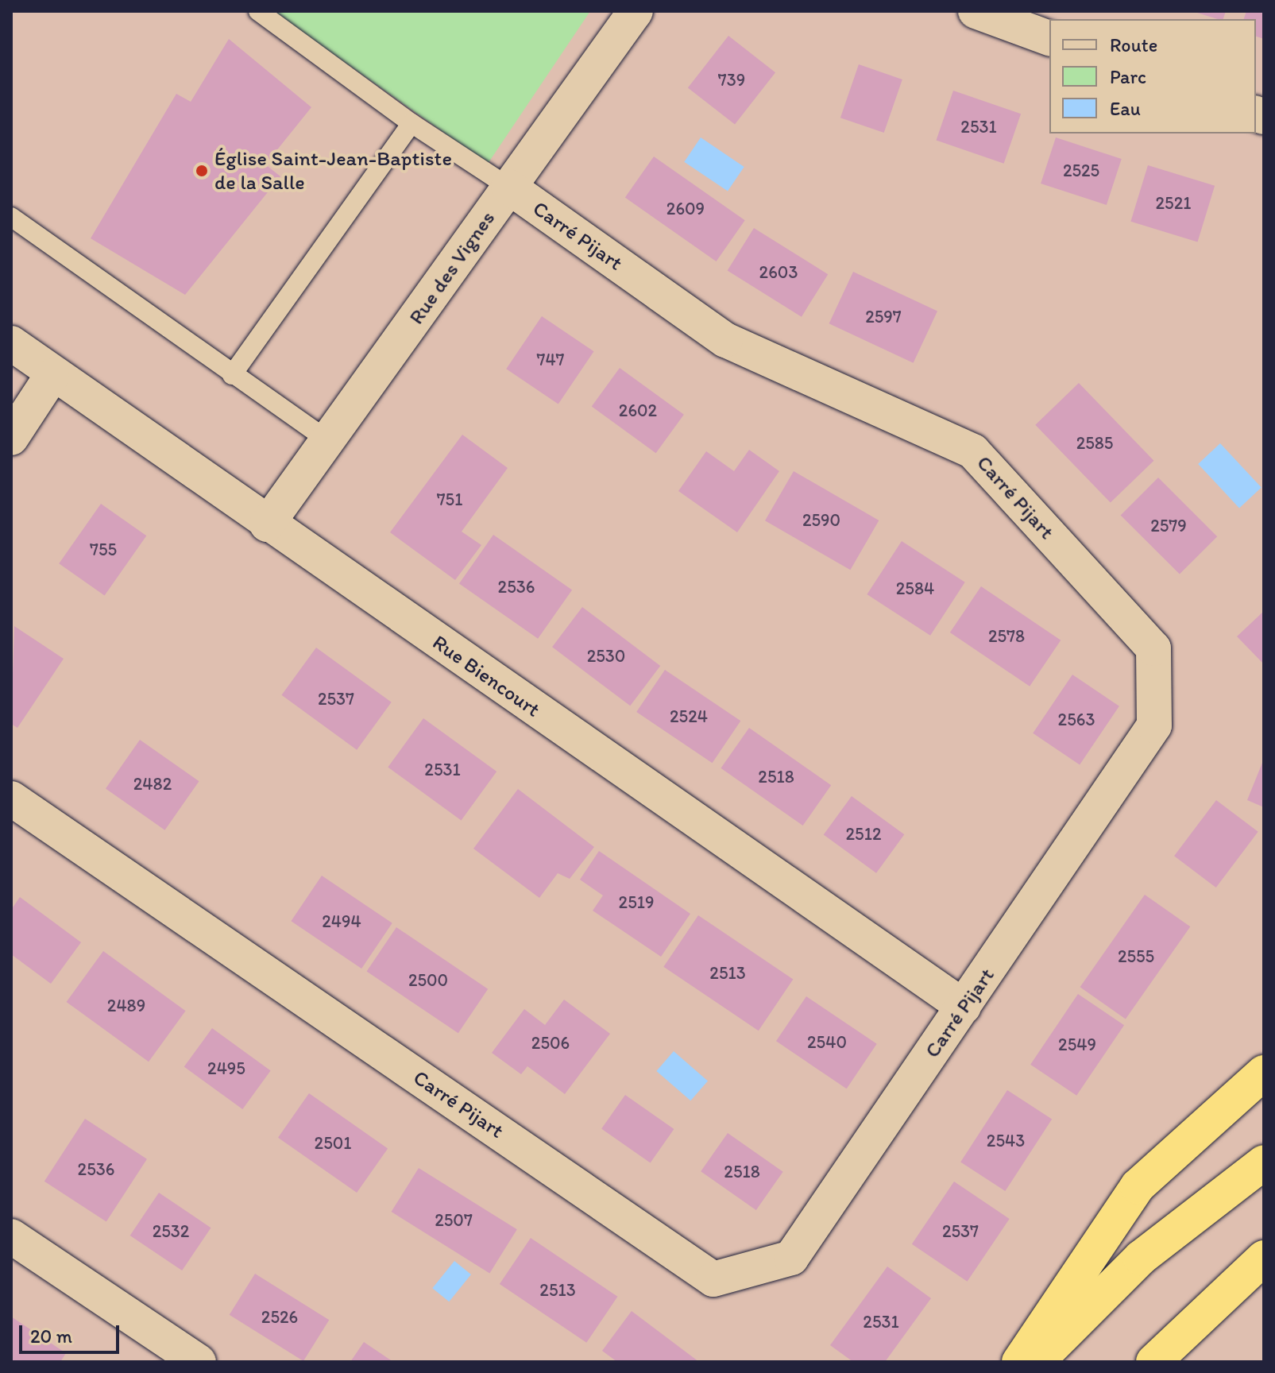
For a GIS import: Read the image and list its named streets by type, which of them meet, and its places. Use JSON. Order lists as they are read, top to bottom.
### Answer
{
  "streets": {
    "street": ["Carré Pijart", "Rue des Vignes", "Rue Biencourt"]
  },
  "crossings": [
    ["Carré Pijart", "Rue des Vignes"],
    ["Carré Pijart", "Rue Biencourt"],
    ["Rue des Vignes", "Rue Biencourt"]
  ],
  "places": ["Église Saint-Jean-Baptiste de la Salle"],
  "house_numbers": [
    "739",
    "2531",
    "2525",
    "2521",
    "2609",
    "2603",
    "2597",
    "747",
    "2602",
    "2585",
    "751",
    "2590",
    "2579",
    "755",
    "2536",
    "2584",
    "2578",
    "2530",
    "2537",
    "2524",
    "2563",
    "2531",
    "2518",
    "2482",
    "2512",
    "2519",
    "2494",
    "2555",
    "2513",
    "2500",
    "2489",
    "2540",
    "2506",
    "2549",
    "2495",
    "2543",
    "2501",
    "2536",
    "2518",
    "2507",
    "2532",
    "2537",
    "2513",
    "2526",
    "2531"
  ],
  "legend": ["Route", "Parc", "Eau"],
  "scale_bar": "20 m"
}
